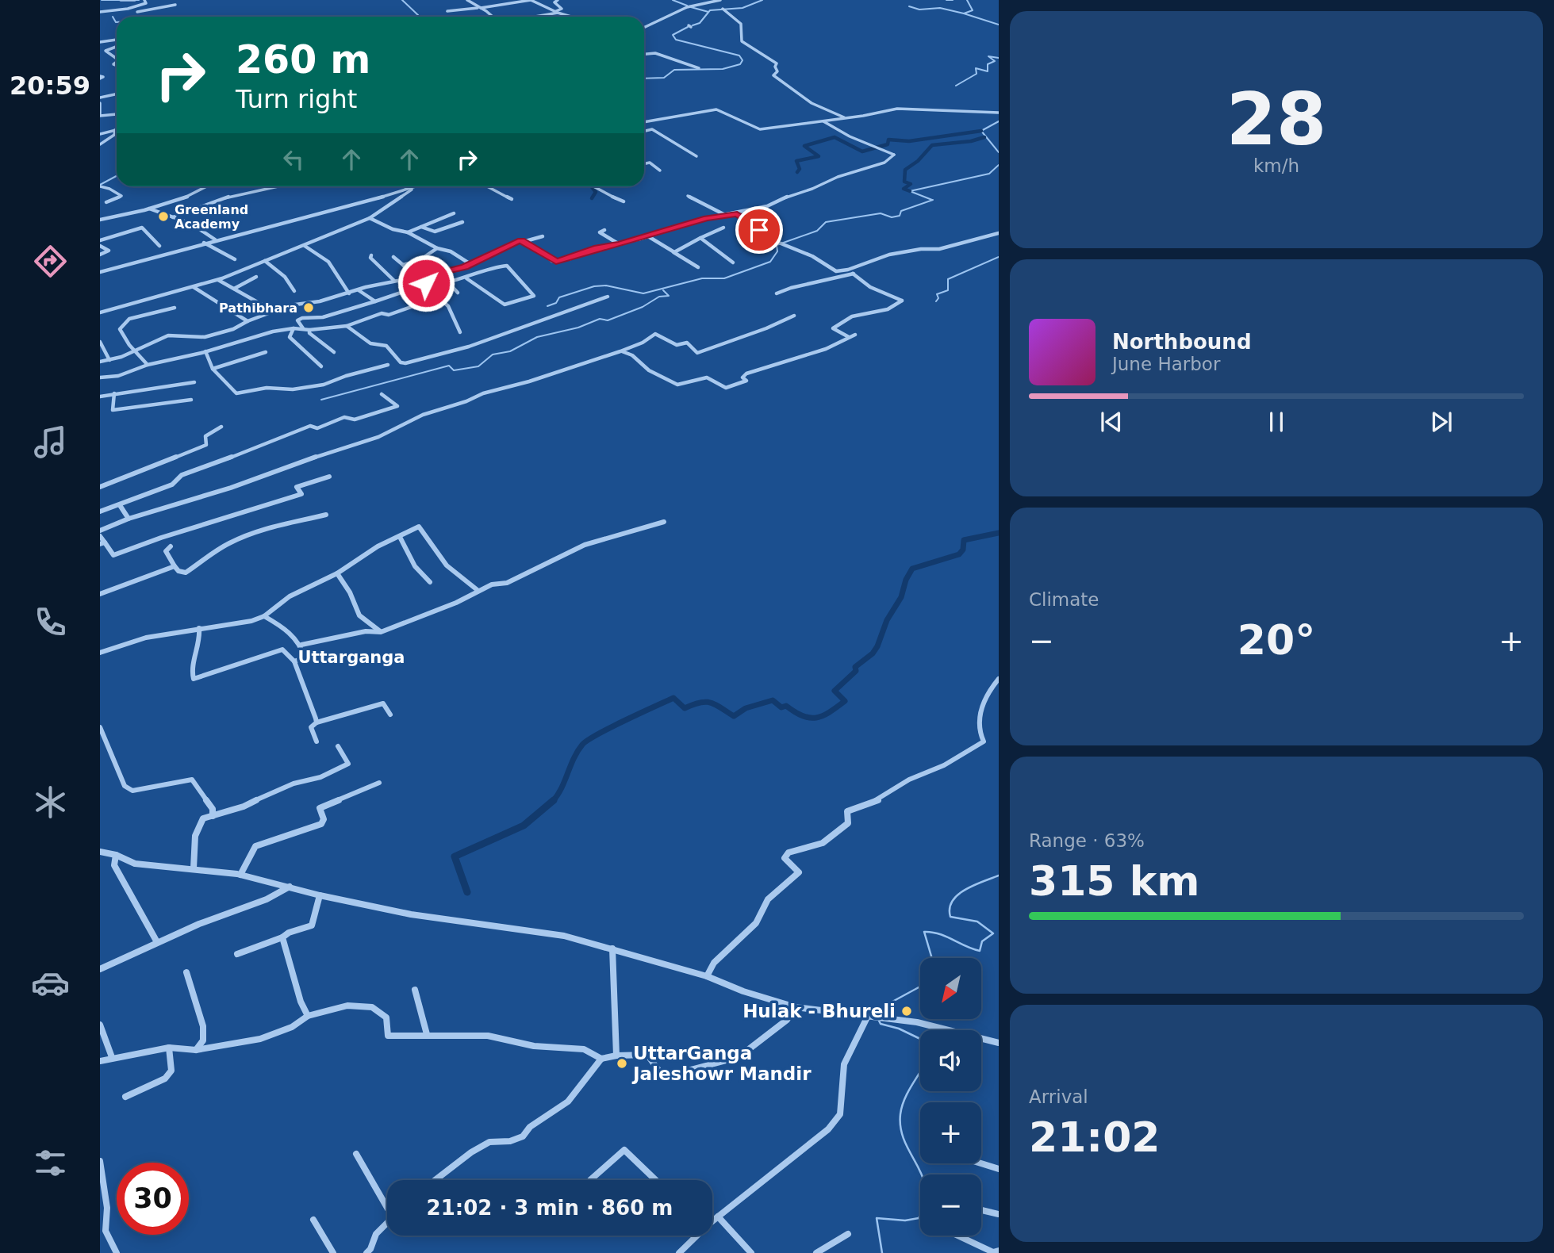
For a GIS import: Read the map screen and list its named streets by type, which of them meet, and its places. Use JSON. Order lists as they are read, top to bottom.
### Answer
{
  "districts": ["Uttarganga"],
  "places": [
    "Greenland Academy",
    "Pathibhara",
    "Hulak - Bhureli",
    "UttarGanga Jaleshowr Mandir"
  ],
  "north": "bottom left",
  "page": {
    "tabs": "20:59",
    "tile": [
      ["28", "km/h"],
      "Climate",
      ["Range · 63%", "315 km"],
      ["Arrival", "21:02"]
    ],
    "turn": ["260 m", "Turn right"],
    "song": ["Northbound", "June Harbor"],
    "heat": ["−", "20°", "+"],
    "map_buttons": ["+", "−"],
    "limit": "30",
    "trip": "21:02 · 3 min · 860 m"
  }
}
